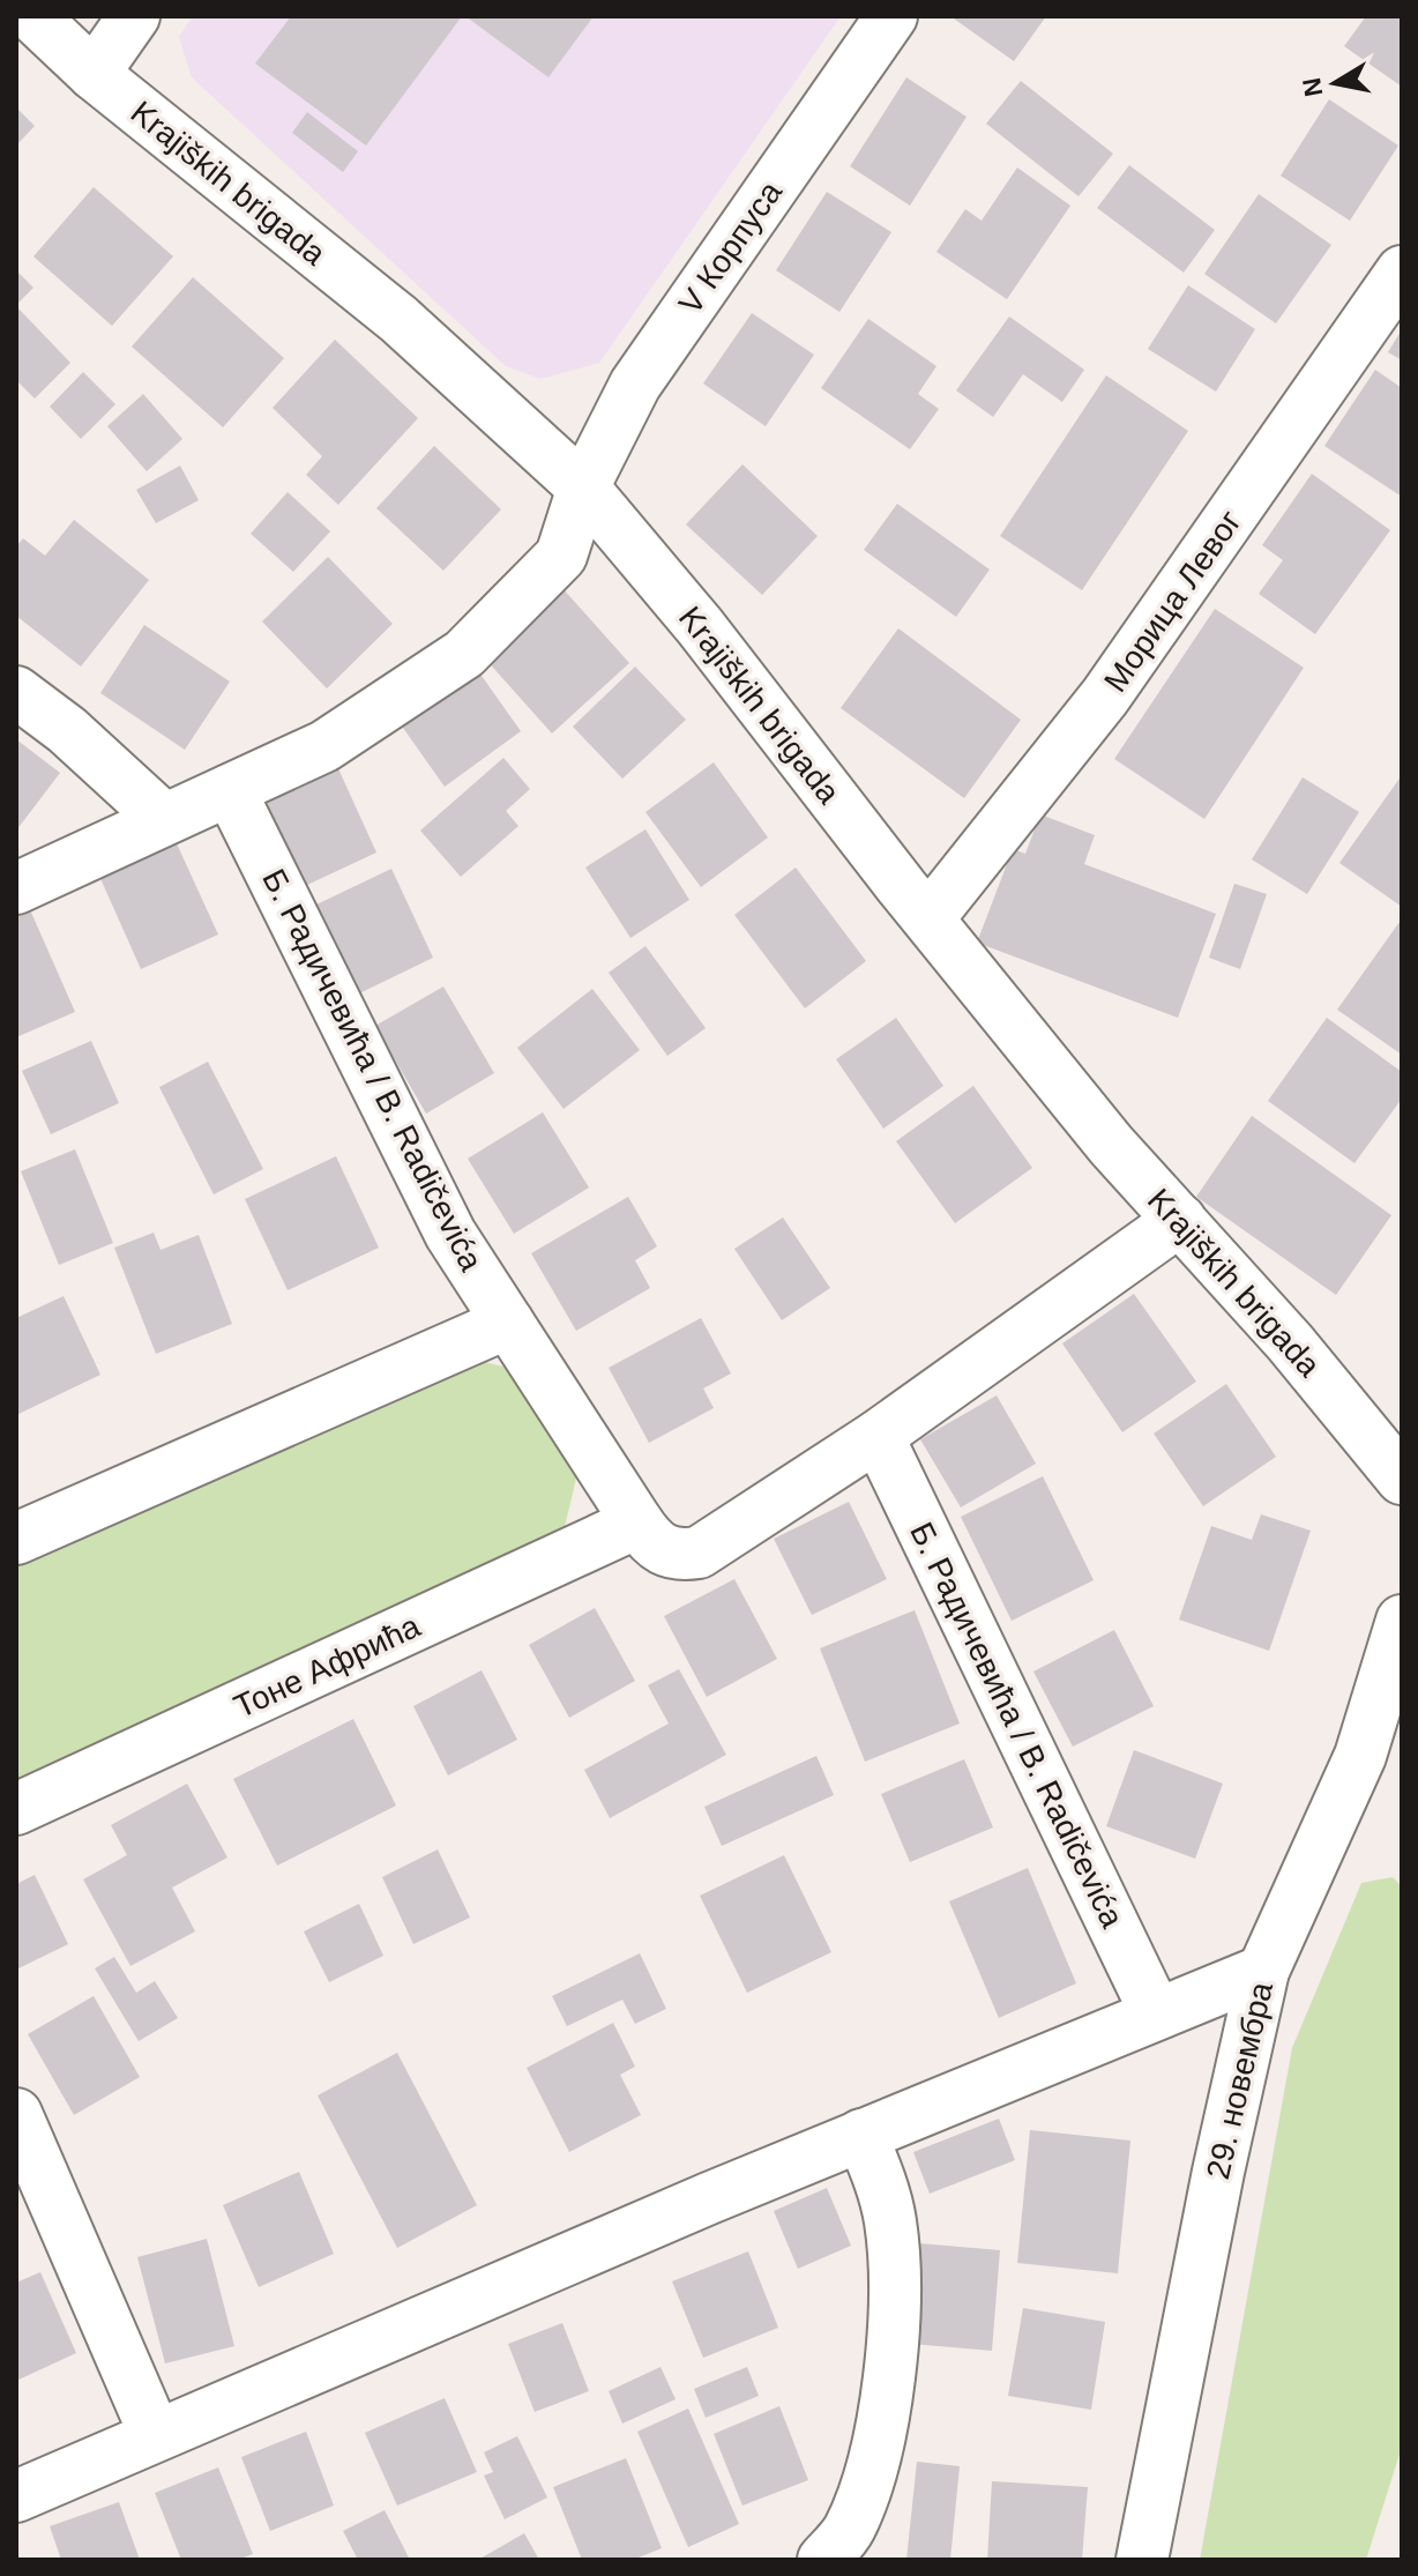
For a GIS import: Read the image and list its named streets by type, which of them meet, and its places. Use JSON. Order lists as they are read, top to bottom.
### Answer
{
  "streets": {
    "street": [
      "Krajiških brigada",
      "V Корпуса",
      "Морица Левог",
      "Б. Радичевића / B. Radičevića",
      "Тоне Афрића",
      "29. новембра"
    ]
  },
  "crossings": [
    ["Krajiških brigada", "V Корпуса"],
    ["Krajiških brigada", "Морица Левог"],
    ["Krajiških brigada", "Б. Радичевића / B. Radičevića"],
    ["V Корпуса", "Б. Радичевића / B. Radičevića"],
    ["Б. Радичевића / B. Radičevića", "Тоне Афрића"]
  ],
  "north": "left"
}
